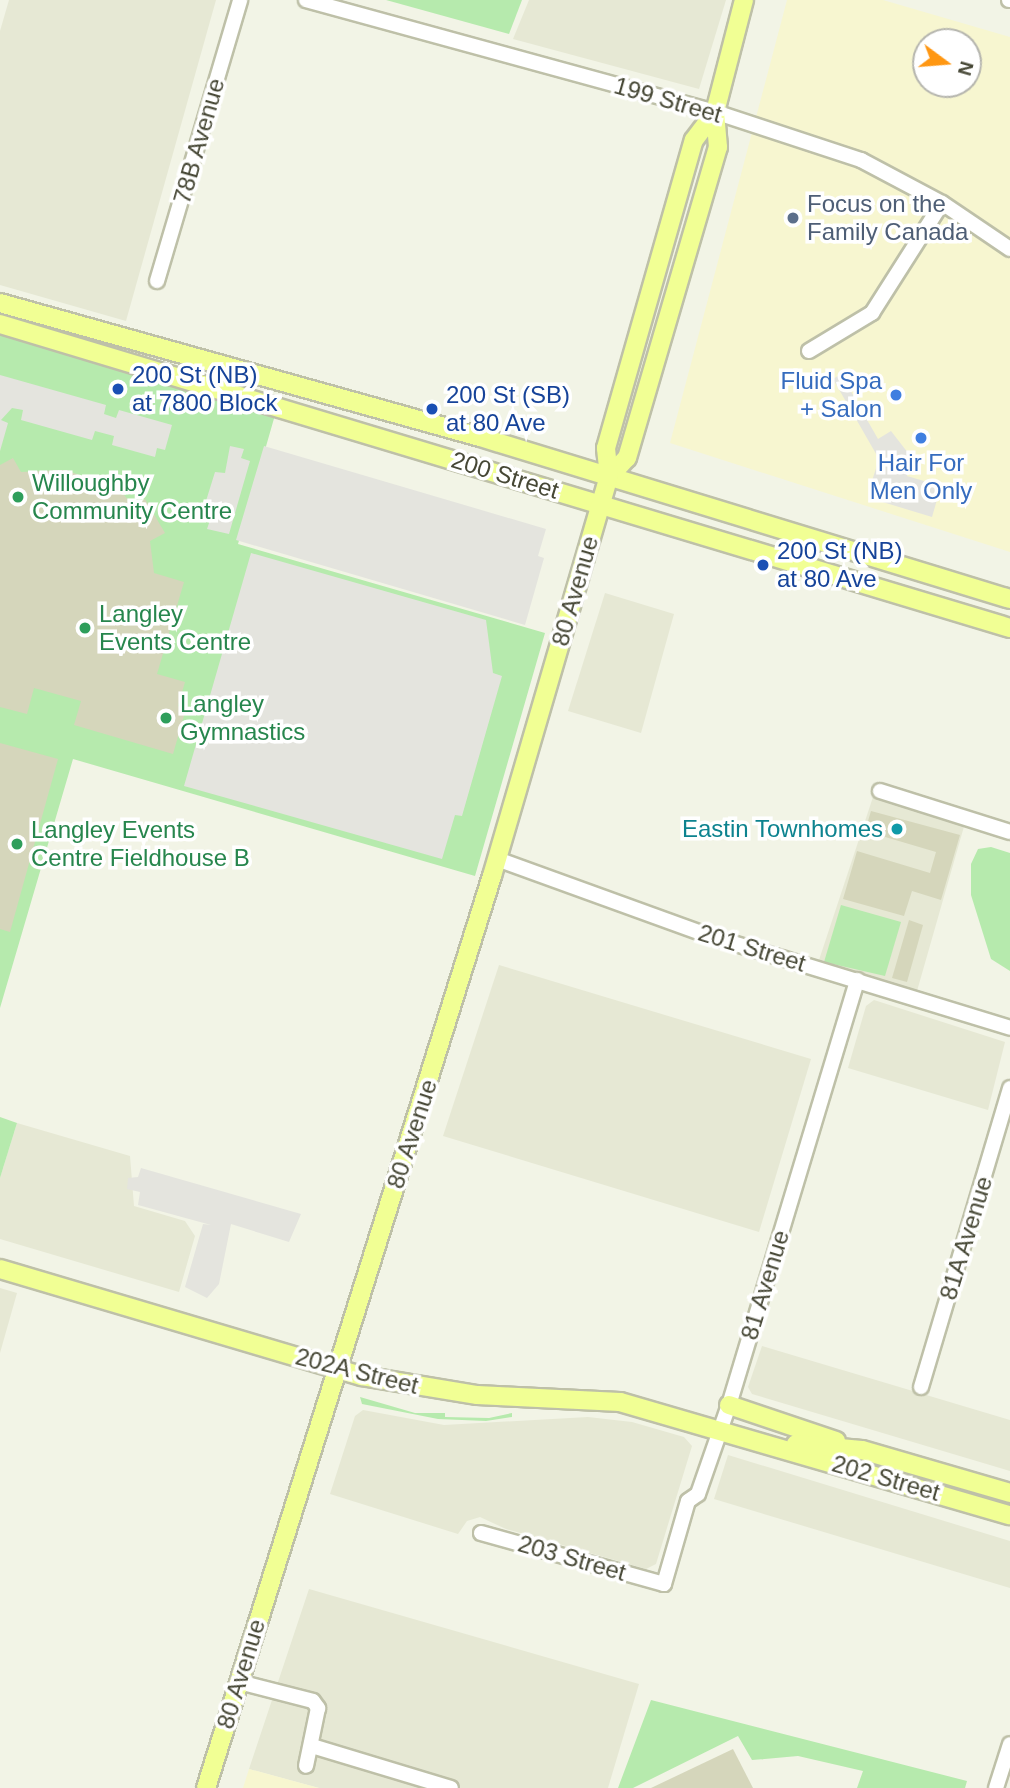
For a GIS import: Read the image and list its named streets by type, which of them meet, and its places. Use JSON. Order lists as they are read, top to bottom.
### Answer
{
  "streets": {
    "main road": [
      "200 Street",
      "80 Avenue",
      "202A Street",
      "202 Street"
    ],
    "street": [
      "199 Street",
      "78B Avenue",
      "201 Street",
      "81A Avenue",
      "81 Avenue",
      "203 Street"
    ]
  },
  "crossings": [
    ["199 Street", "80 Avenue"],
    ["200 Street", "80 Avenue"],
    ["80 Avenue", "201 Street"],
    ["80 Avenue", "202A Street"],
    ["201 Street", "81 Avenue"],
    ["81 Avenue", "202A Street"],
    ["81 Avenue", "202 Street"],
    ["81 Avenue", "203 Street"],
    ["202A Street", "202 Street"]
  ],
  "places": [
    "Focus on the Family Canada",
    "200 St (NB) at 7800 Block",
    "Fluid Spa + Salon",
    "200 St (SB) at 80 Ave",
    "Hair For Men Only",
    "Willoughby Community Centre",
    "200 St (NB) at 80 Ave",
    "Langley Events Centre",
    "Langley Gymnastics",
    "Eastin Townhomes",
    "Langley Events Centre Fieldhouse B"
  ],
  "north": "right"
}
